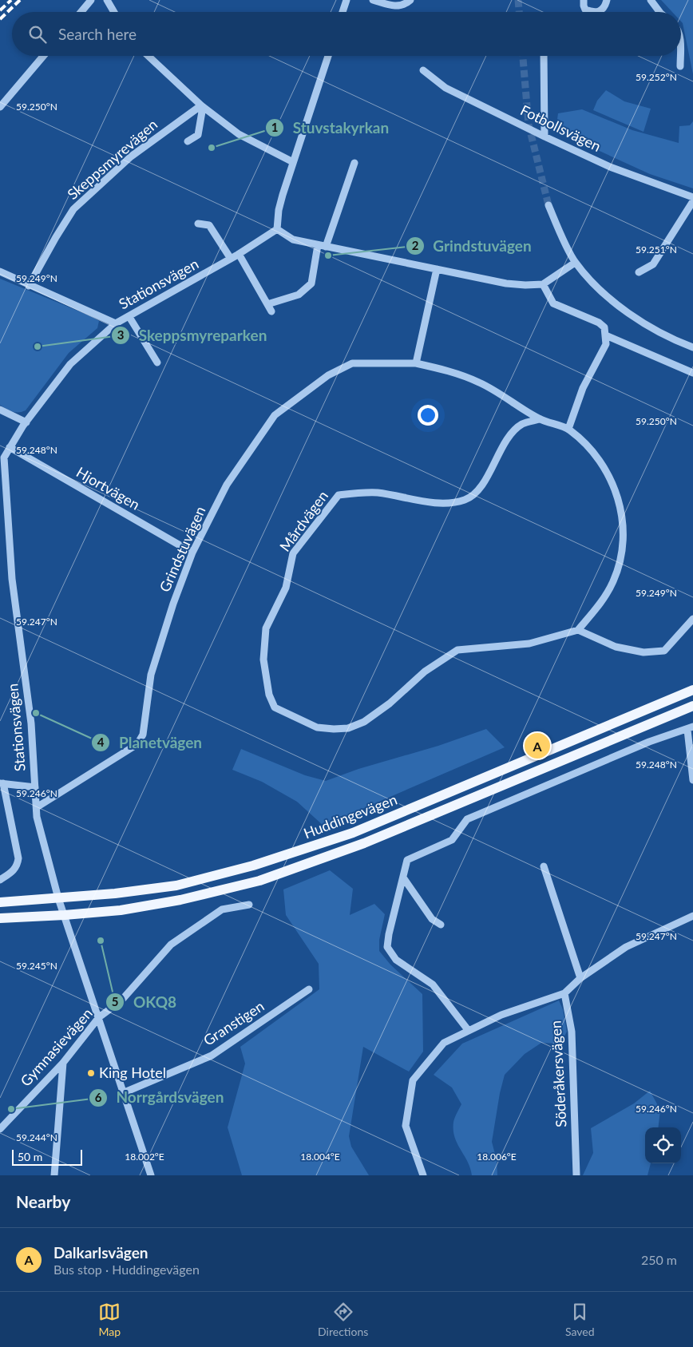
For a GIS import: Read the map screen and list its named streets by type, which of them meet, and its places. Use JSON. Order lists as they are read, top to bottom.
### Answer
{
  "streets": {
    "main road": ["Huddingevägen"],
    "street": [
      "Fotbollsvägen",
      "Skeppsmyrevägen",
      "Stationsvägen",
      "Hjortvägen",
      "Mårdvägen",
      "Grindstuvägen",
      "Granstigen",
      "Gymnasievägen",
      "Söderåkersvägen"
    ]
  },
  "crossings": [
    ["Stationsvägen", "Hjortvägen"],
    ["Stationsvägen", "Grindstuvägen"],
    ["Stationsvägen", "Huddingevägen"],
    ["Stationsvägen", "Granstigen"],
    ["Stationsvägen", "Gymnasievägen"],
    ["Hjortvägen", "Grindstuvägen"],
    ["Mårdvägen", "Grindstuvägen"]
  ],
  "places": [
    "Stuvstakyrkan",
    "Grindstuvägen",
    "Skeppsmyreparken",
    "Planetvägen",
    "OKQ8",
    "King Hotel",
    "Norrgårdsvägen"
  ],
  "scale_bar": "50 m",
  "page": {
    "search": "Search here",
    "pins": "A",
    "scale": "50 m",
    "heading": "Nearby",
    "list": [
      {
        "mark": "A",
        "name": "Dalkarlsvägen",
        "note": "Bus stop · Huddingevägen",
        "value": "250 m"
      }
    ],
    "nav": ["Map", "Directions", "Saved"]
  },
  "coordinates": [
    "59.252°N",
    "59.250°N",
    "59.251°N",
    "59.249°N",
    "59.248°N",
    "59.247°N",
    "59.246°N",
    "59.245°N",
    "59.244°N",
    "18.002°E",
    "18.004°E",
    "18.006°E"
  ]
}
